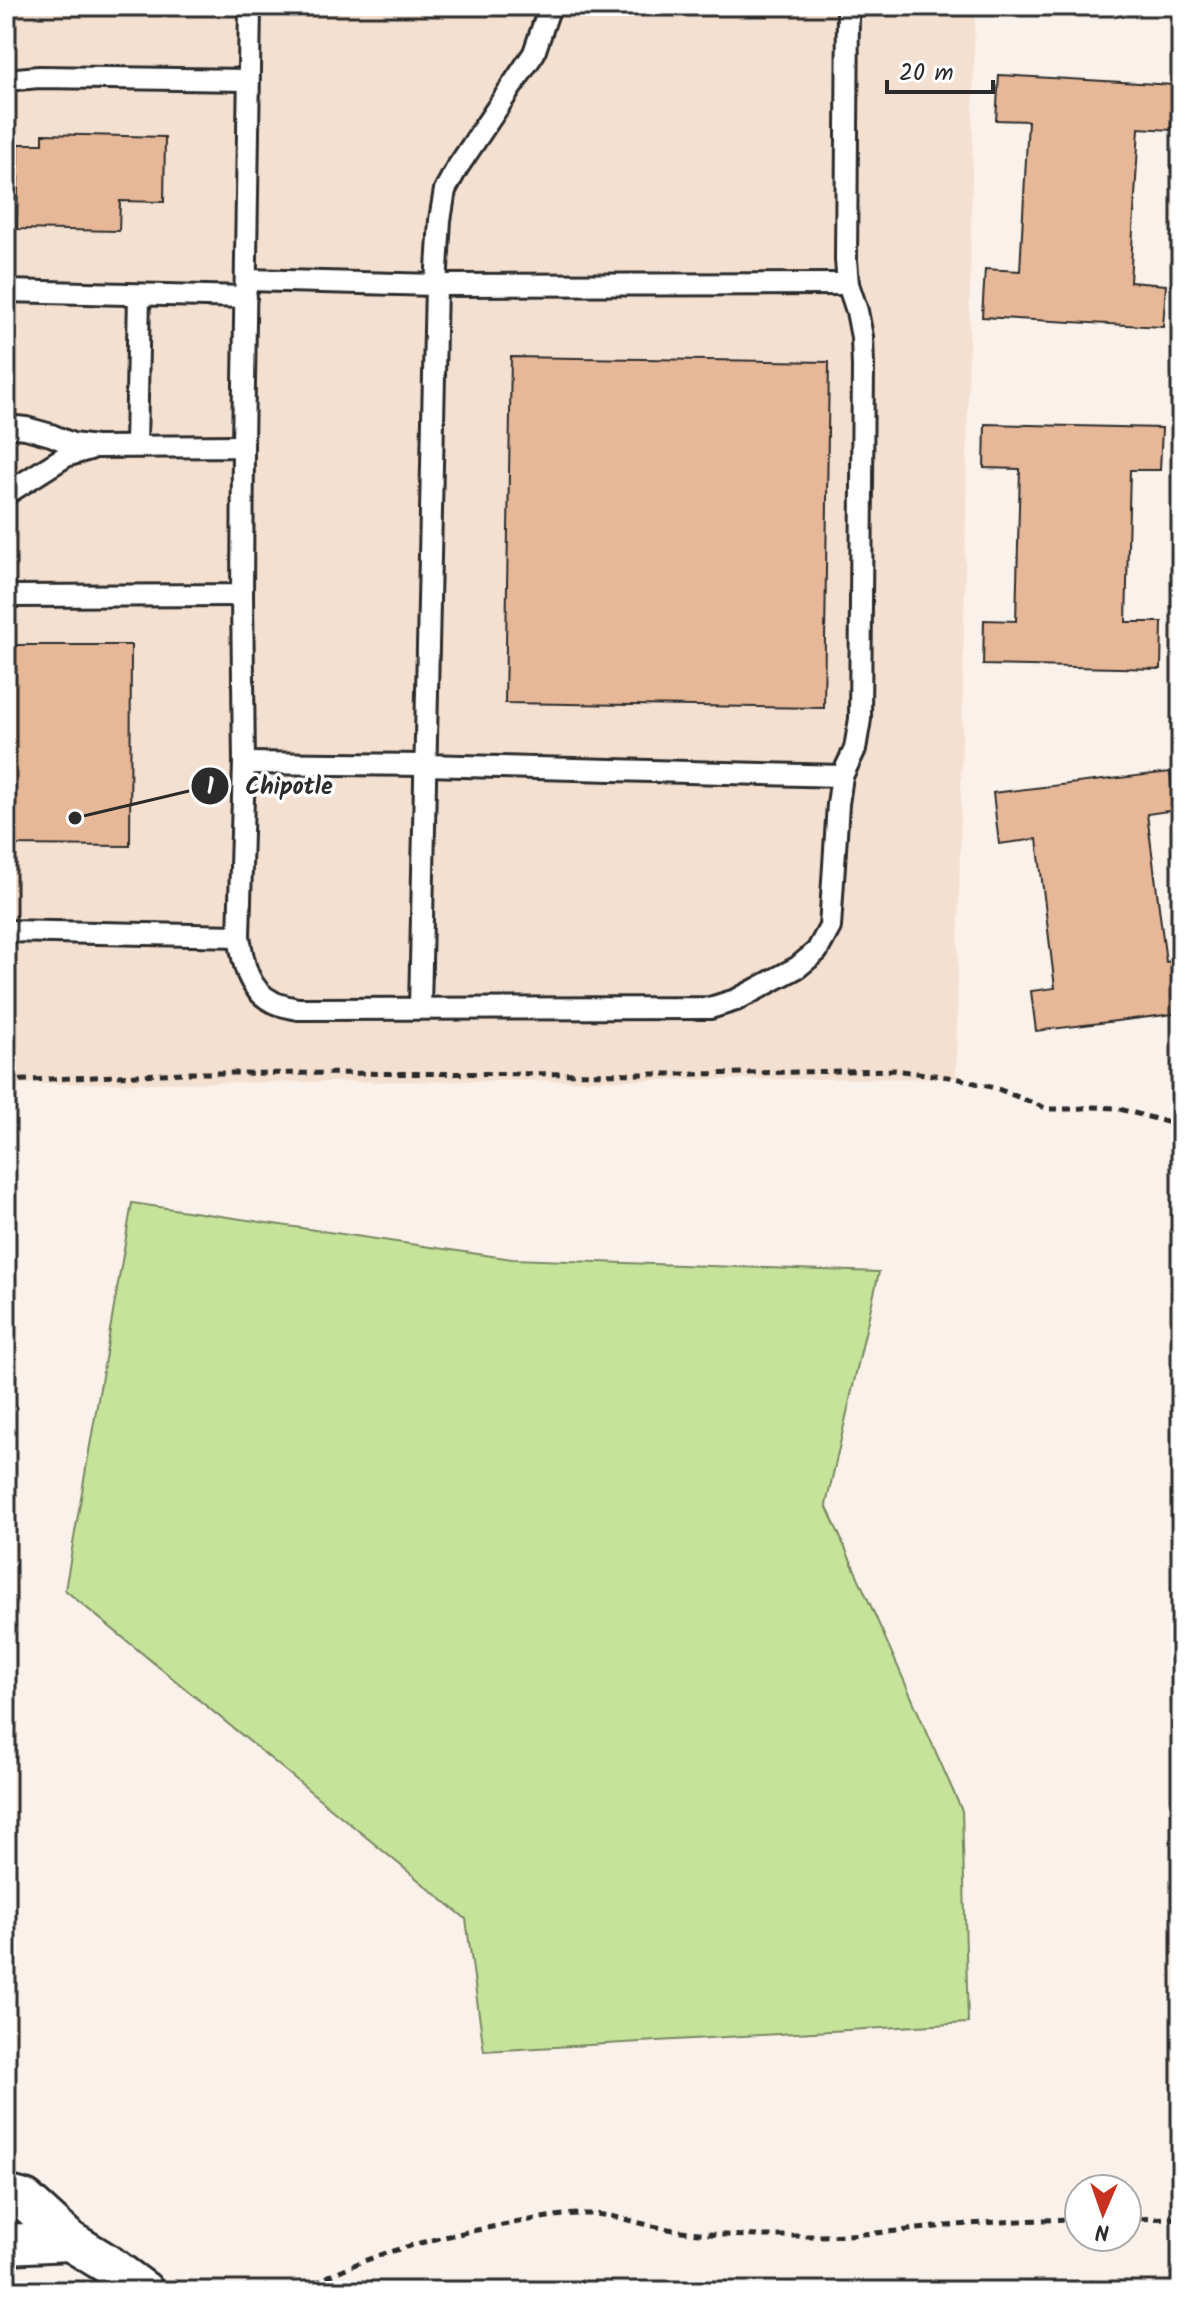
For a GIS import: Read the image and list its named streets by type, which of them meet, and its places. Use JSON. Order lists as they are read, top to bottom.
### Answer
{
  "places": ["Chipotle"],
  "scale_bar": "20 m",
  "north": "bottom"
}
